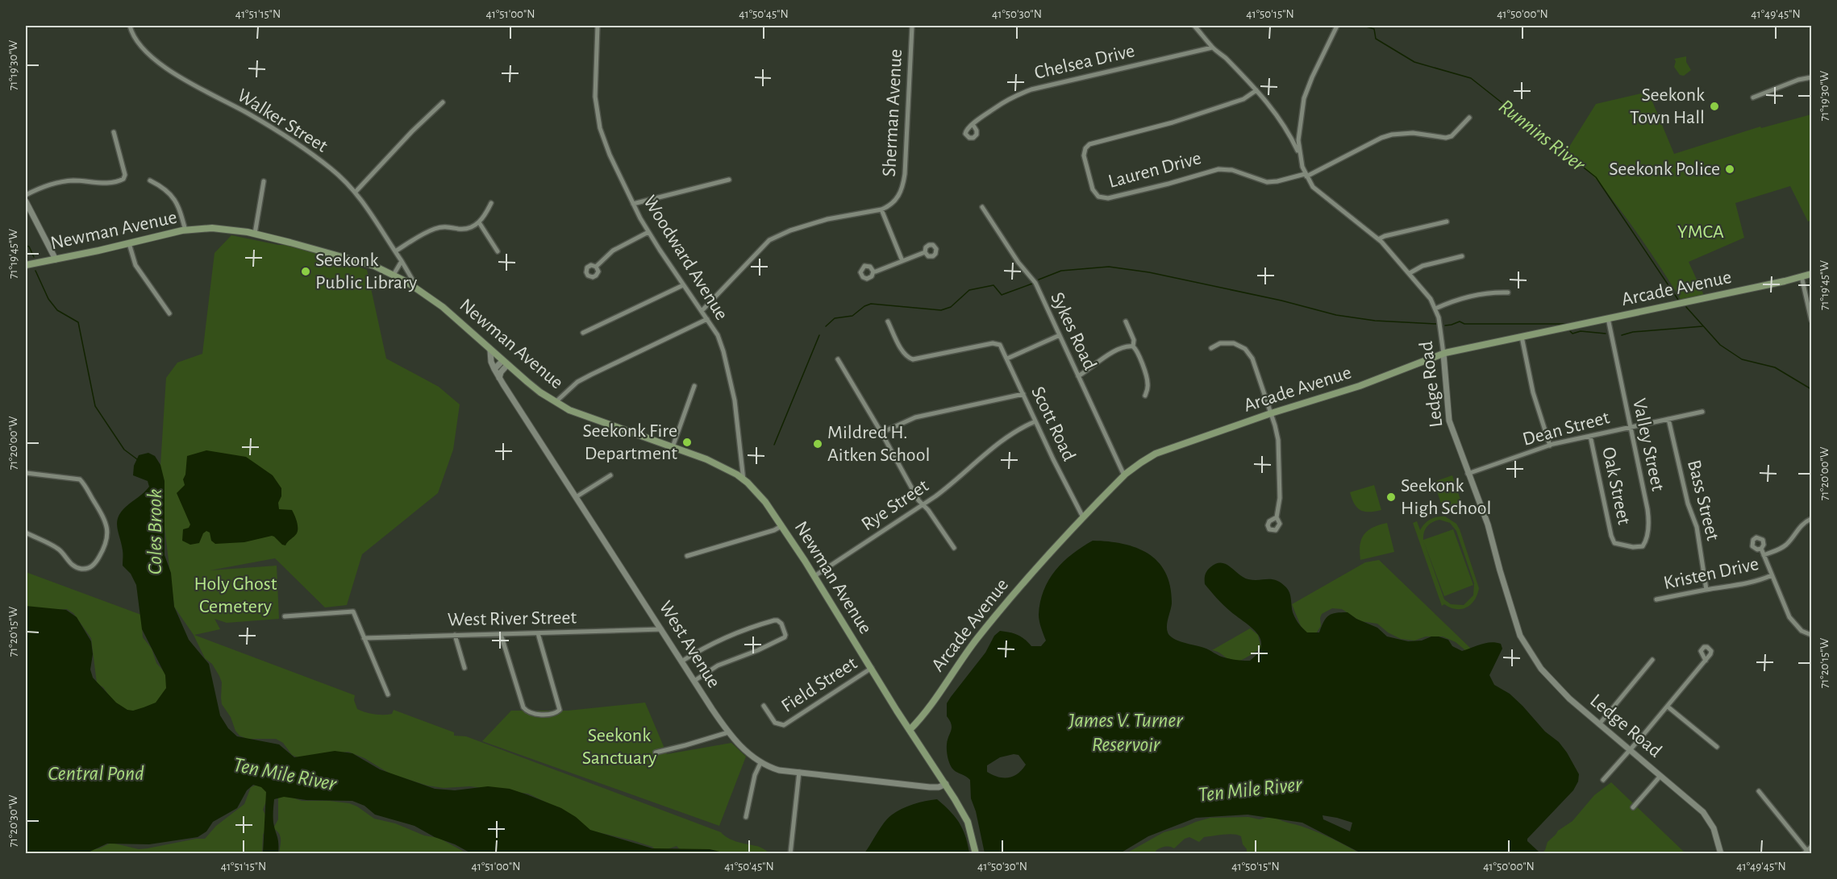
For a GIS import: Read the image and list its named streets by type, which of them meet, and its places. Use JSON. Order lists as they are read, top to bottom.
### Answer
{
  "streets": {
    "main road": ["Newman Avenue", "Arcade Avenue"],
    "street": [
      "Chelsea Drive",
      "Sherman Avenue",
      "Walker Street",
      "Lauren Drive",
      "Woodward Avenue",
      "Sykes Road",
      "Ledge Road",
      "Scott Road",
      "Dean Street",
      "Valley Street",
      "Oak Street",
      "Bass Street",
      "Rye Street",
      "Kristen Drive",
      "West River Street",
      "West Avenue",
      "Field Street"
    ]
  },
  "crossings": [
    ["Walker Street", "Newman Avenue"],
    ["Lauren Drive", "Ledge Road"],
    ["Newman Avenue", "Woodward Avenue"],
    ["Newman Avenue", "Arcade Avenue"],
    ["Newman Avenue", "Rye Street"],
    ["Newman Avenue", "West Avenue"],
    ["Newman Avenue", "Field Street"],
    ["Arcade Avenue", "Sykes Road"],
    ["Arcade Avenue", "Ledge Road"],
    ["Arcade Avenue", "Scott Road"],
    ["Arcade Avenue", "Valley Street"],
    ["Ledge Road", "Dean Street"],
    ["Scott Road", "Rye Street"],
    ["Dean Street", "Valley Street"],
    ["Dean Street", "Oak Street"],
    ["Dean Street", "Bass Street"],
    ["Valley Street", "Oak Street"],
    ["Bass Street", "Kristen Drive"],
    ["West River Street", "West Avenue"]
  ],
  "water": [
    "Runnins River",
    "Coles Brook",
    "James V. Turner Reservoir",
    "Central Pond",
    "Ten Mile River"
  ],
  "parks": ["YMCA", "Holy Ghost Cemetery", "Seekonk Sanctuary"],
  "places": [
    "Seekonk Town Hall",
    "Seekonk Police",
    "Seekonk Public Library",
    "Seekonk Fire Department",
    "Mildred H. Aitken School",
    "Seekonk High School"
  ],
  "coordinates": [
    "41°51'15\"N",
    "41°51'00\"N",
    "41°50'45\"N",
    "41°50'30\"N",
    "41°50'15\"N",
    "41°50'00\"N",
    "41°49'45\"N",
    "71°19'30\"W",
    "71°19'45\"W",
    "71°20'00\"W",
    "71°20'15\"W",
    "71°20'30\"W"
  ]
}
